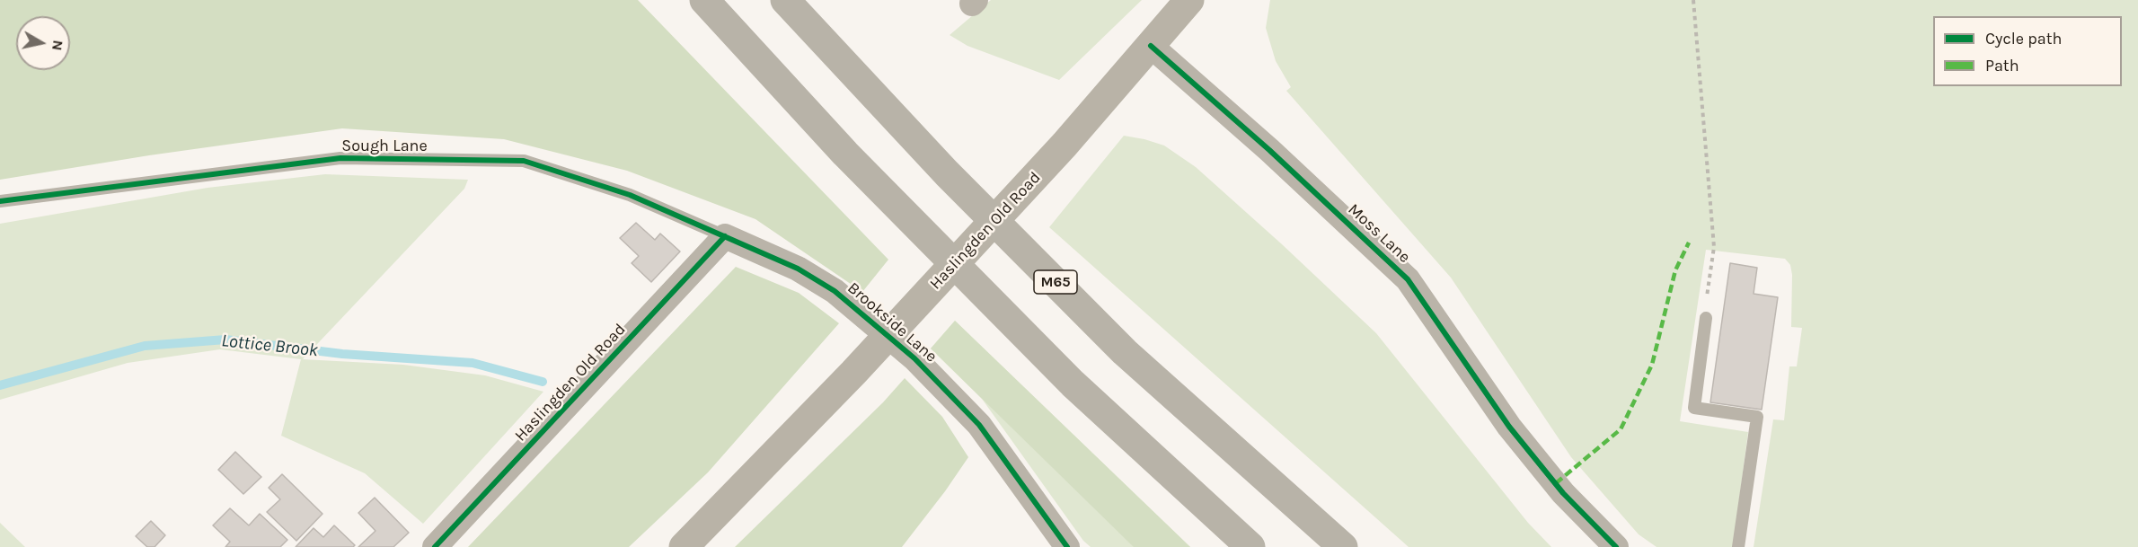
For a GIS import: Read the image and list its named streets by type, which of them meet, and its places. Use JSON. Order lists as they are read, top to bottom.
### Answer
{
  "streets": {
    "highway": ["M65"],
    "main road": ["Haslingden Old Road"],
    "street": ["Moss Lane", "Brookside Lane"],
    "lane": ["Sough Lane"]
  },
  "crossings": [
    ["Sough Lane", "Haslingden Old Road"],
    ["Sough Lane", "Brookside Lane"],
    ["Haslingden Old Road", "Moss Lane"],
    ["Haslingden Old Road", "Brookside Lane"]
  ],
  "water": ["Lottice Brook"],
  "legend": ["Cycle path", "Path"],
  "north": "right"
}
